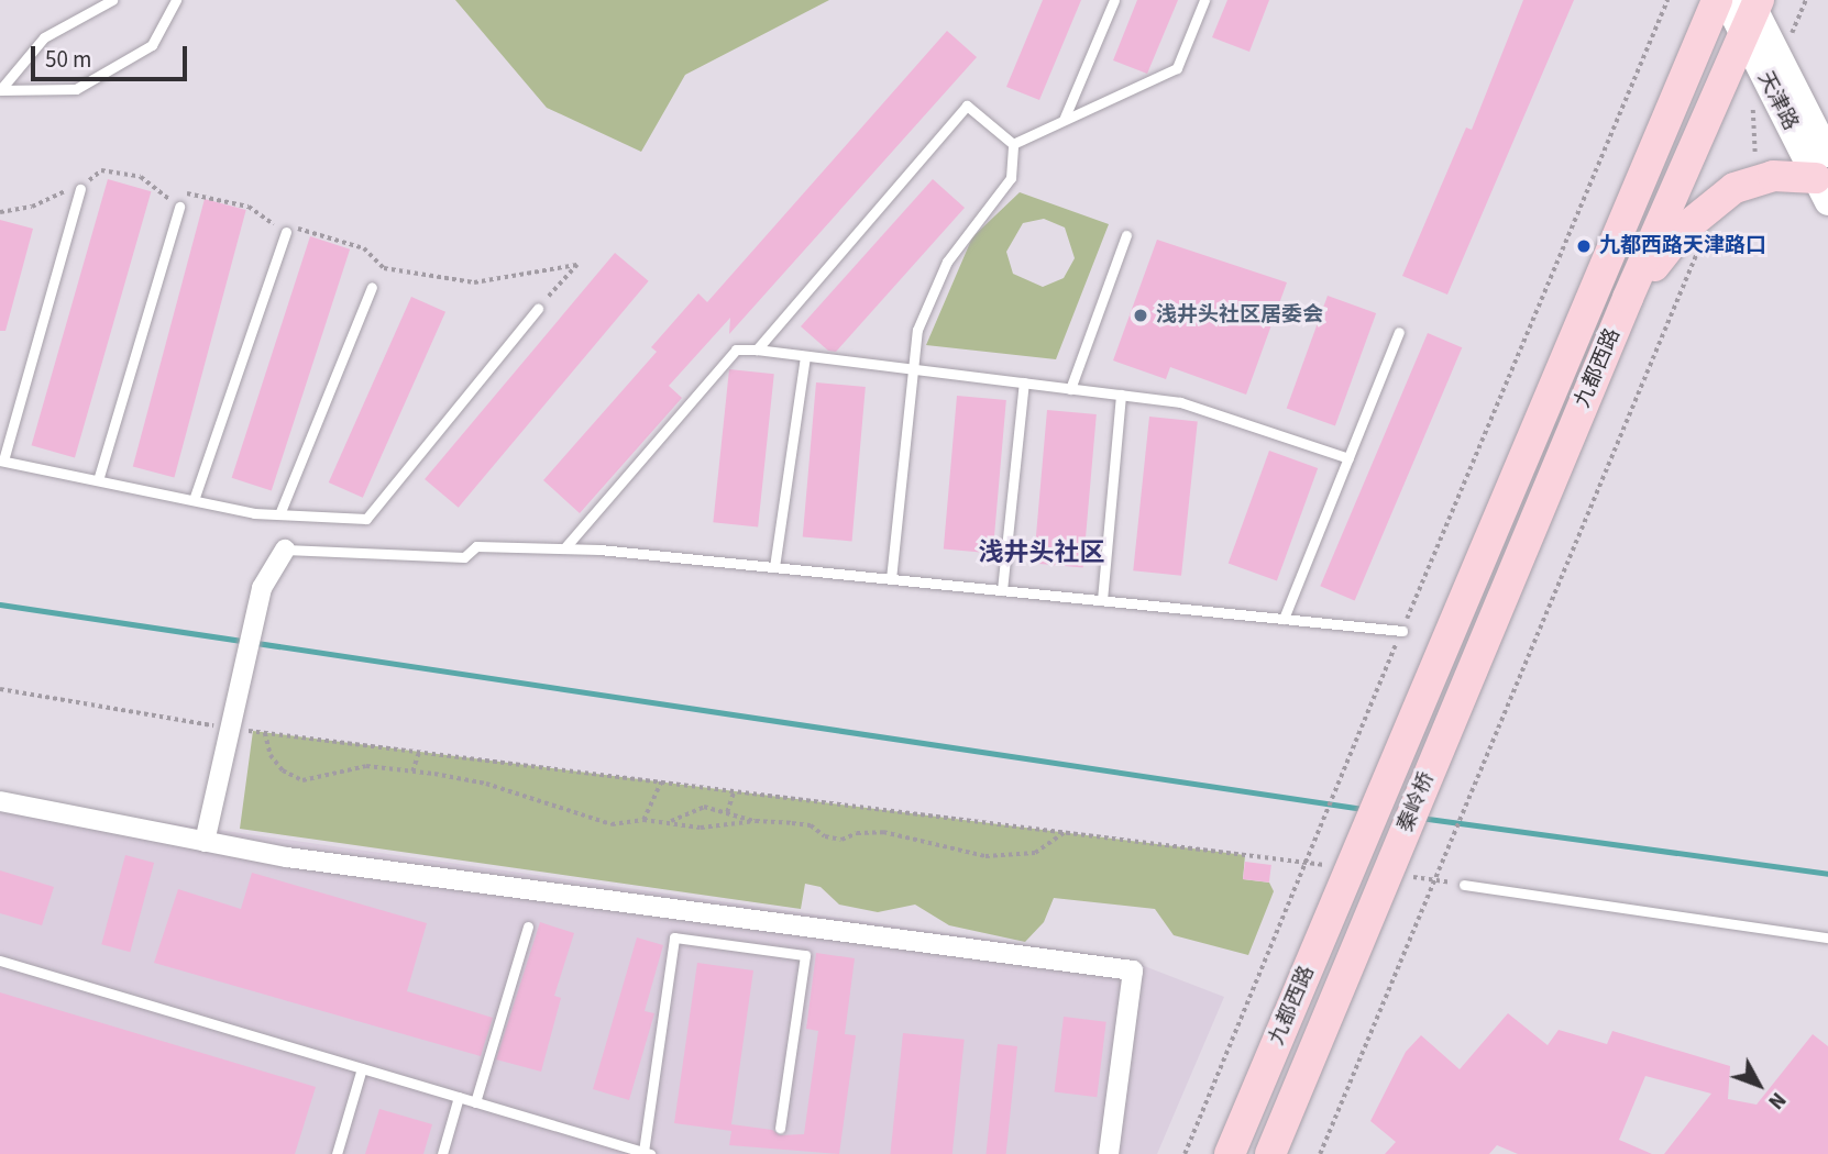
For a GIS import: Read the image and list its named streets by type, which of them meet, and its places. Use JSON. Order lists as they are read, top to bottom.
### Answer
{
  "streets": {
    "main road": ["天津路", "九都西路", "秦岭桥"]
  },
  "crossings": [
    ["天津路", "九都西路"],
    ["九都西路", "秦岭桥"]
  ],
  "districts": ["浅井头社区"],
  "places": ["九都西路天津路口", "浅井头社区居委会"],
  "scale_bar": "50 m",
  "north": "bottom right"
}
